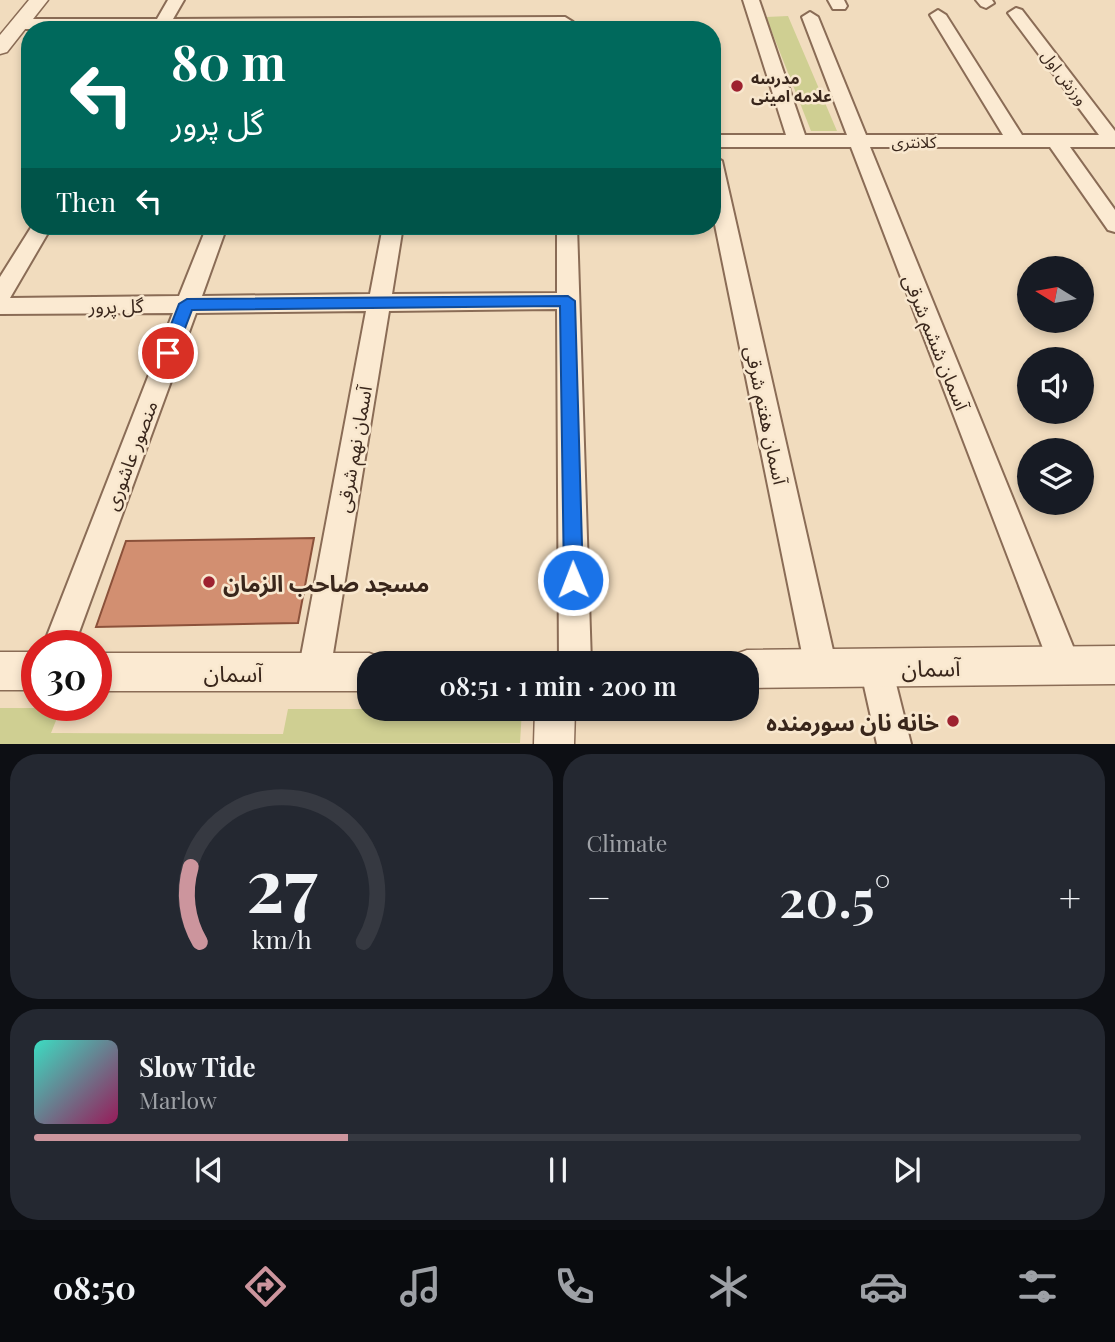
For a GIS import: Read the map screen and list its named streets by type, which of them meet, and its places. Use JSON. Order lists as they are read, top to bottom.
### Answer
{
  "streets": {
    "street": [
      "ورزش اول",
      "کلانتری",
      "گل پرور",
      "آسمان ششم شرقی",
      "آسمان هفتم شرقی",
      "آسمان نهم شرقی",
      "منصور عاشوری",
      "آسمان"
    ]
  },
  "crossings": [
    ["ورزش اول", "کلانتری"],
    ["کلانتری", "آسمان ششم شرقی"],
    ["گل پرور", "آسمان نهم شرقی"],
    ["گل پرور", "منصور عاشوری"],
    ["آسمان ششم شرقی", "آسمان"],
    ["آسمان هفتم شرقی", "آسمان"],
    ["آسمان نهم شرقی", "آسمان"]
  ],
  "places": ["مدرسه علامه امینی", "مسجد صاحب الزمان", "خانه نان سورمنده"],
  "north": "left",
  "page": {
    "turn": ["80 m", "گل پرور"],
    "then": "Then",
    "limit": "30",
    "trip": "08:51 · 1 min · 200 m",
    "tile": "Climate",
    "heat": ["−", "20.5°", "+"],
    "song": ["Slow Tide", "Marlow"],
    "tabs": "08:50",
    "gauge": ["27", "km/h"]
  }
}
